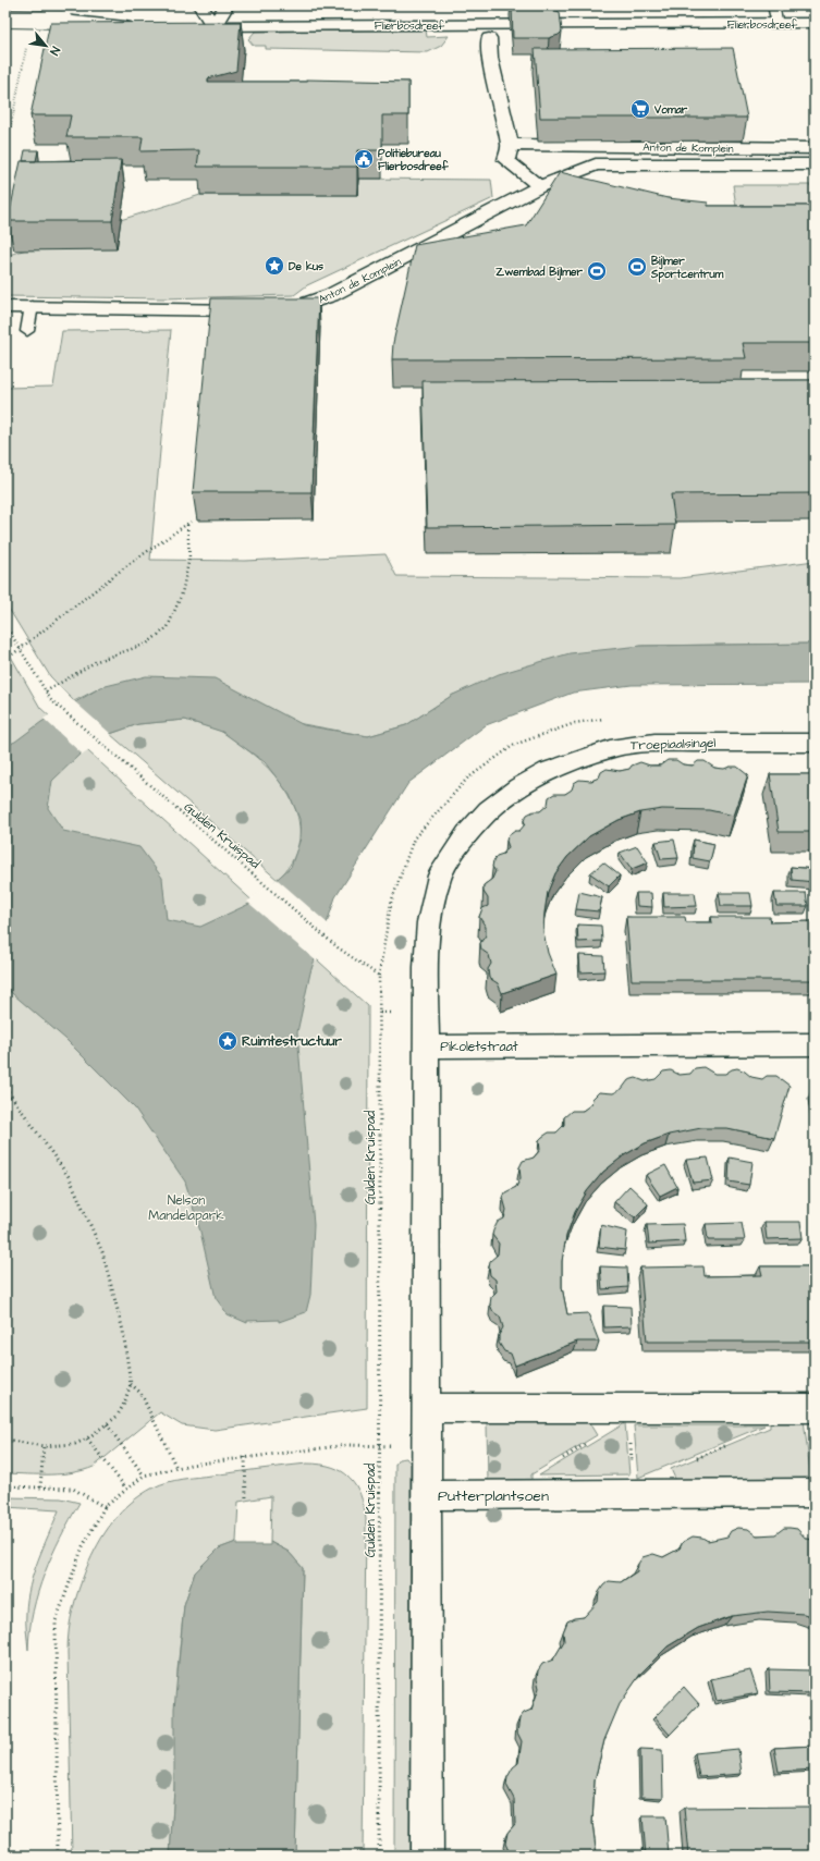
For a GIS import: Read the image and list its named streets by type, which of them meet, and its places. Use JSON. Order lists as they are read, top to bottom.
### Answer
{
  "streets": {
    "street": [
      "Flierbosdreef",
      "Anton de Komplein",
      "Troepiaalsingel",
      "Pikoletstraat",
      "Putterplantsoen"
    ],
    "path": ["Gulden Kruispad"]
  },
  "crossings": [
    ["Troepiaalsingel", "Pikoletstraat"]
  ],
  "parks": ["Nelson Mandelapark"],
  "places": {
    "supermarket": ["Vomar"],
    "public building": ["Politiebureau Flierbosdreef"],
    "place": ["De kus", "Ruimtestructuur"],
    "sports": ["Bijlmer Sportcentrum", "Zwembad Bijlmer"]
  },
  "north": "bottom right"
}
